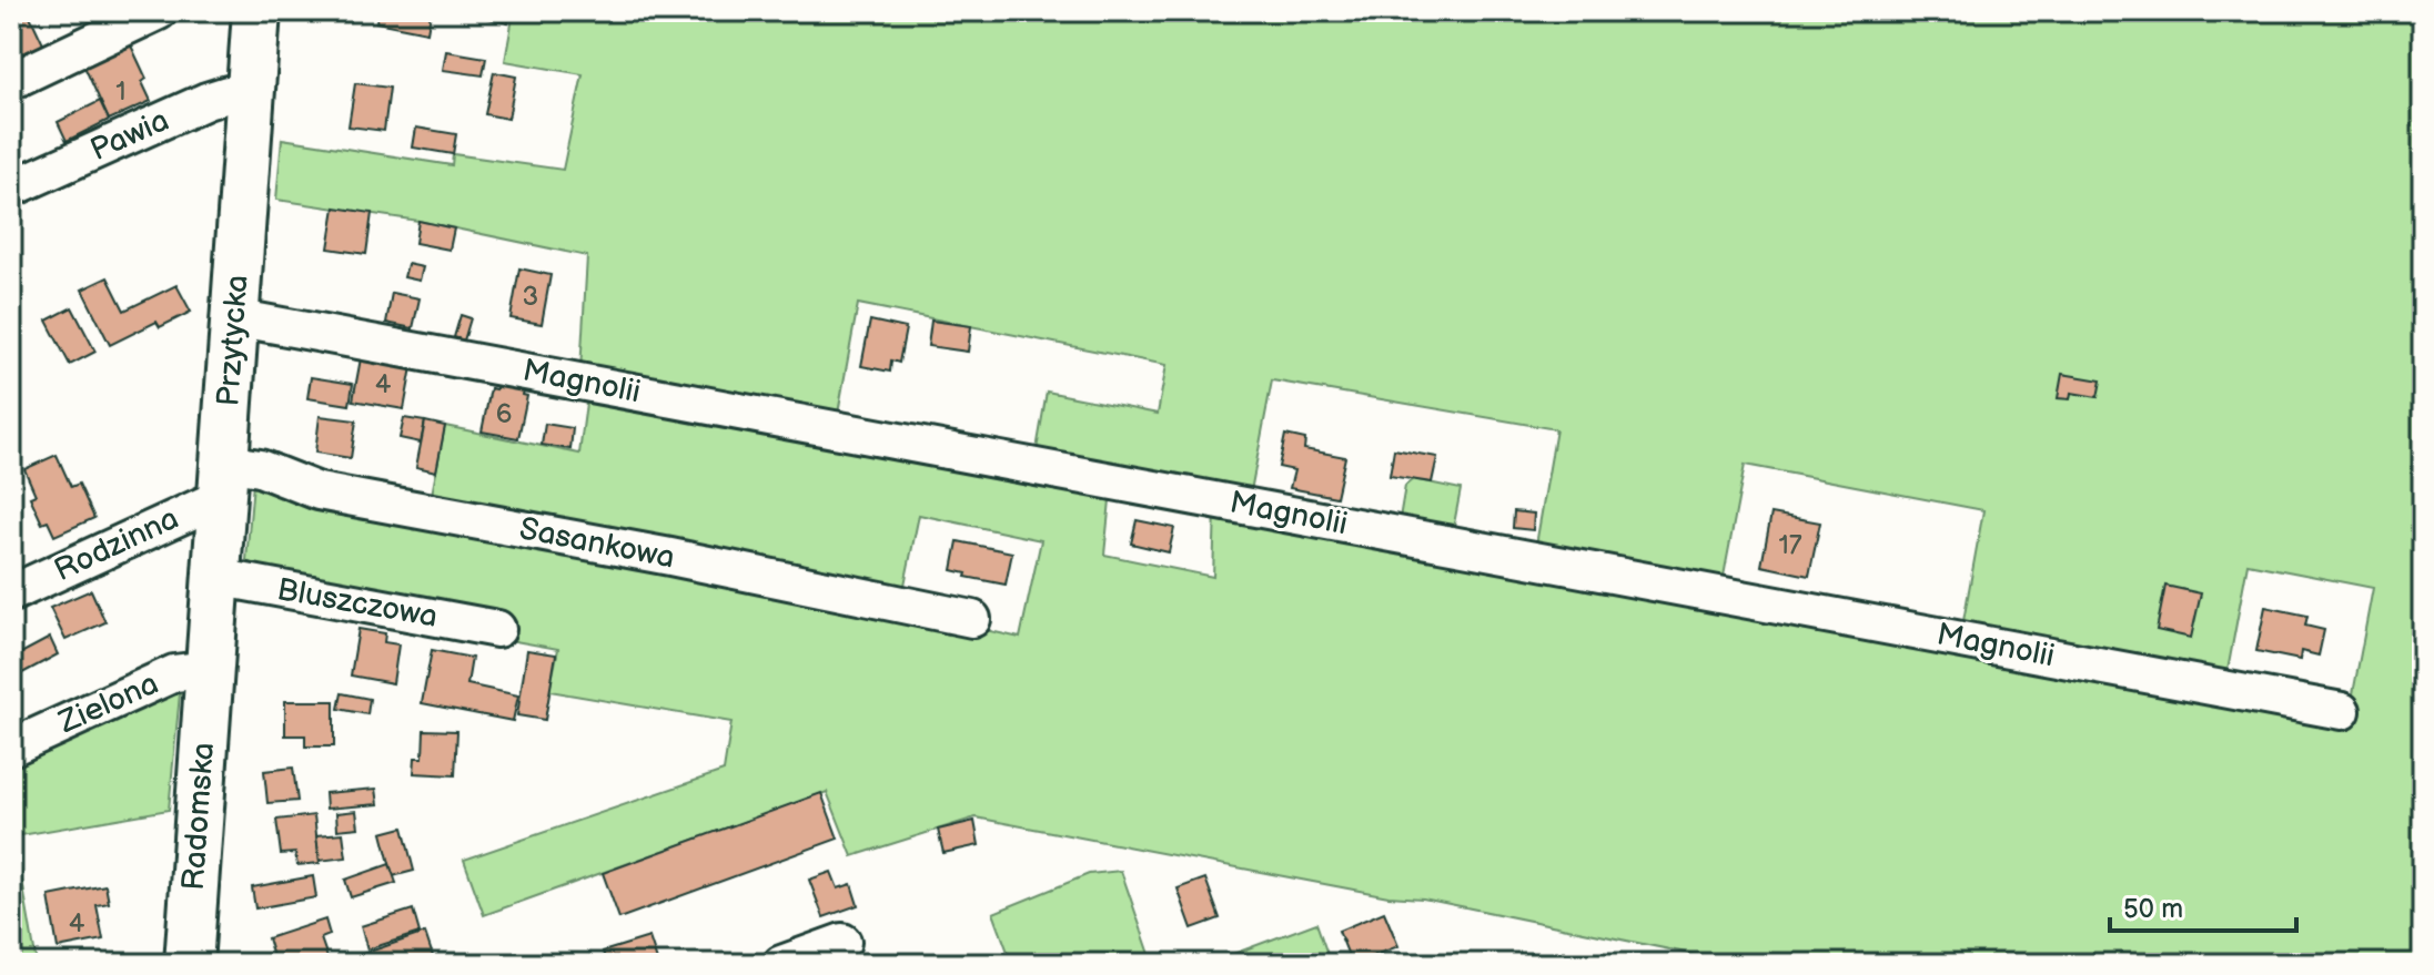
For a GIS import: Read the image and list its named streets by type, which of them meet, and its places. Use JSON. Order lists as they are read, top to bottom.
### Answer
{
  "streets": {
    "main road": ["Przytycka", "Radomska"],
    "street": [
      "Pawia",
      "Magnolii",
      "Sasankowa",
      "Rodzinna",
      "Bluszczowa",
      "Zielona"
    ]
  },
  "crossings": [
    ["Pawia", "Przytycka"],
    ["Przytycka", "Magnolii"],
    ["Przytycka", "Sasankowa"],
    ["Przytycka", "Rodzinna"],
    ["Przytycka", "Bluszczowa"],
    ["Przytycka", "Zielona"],
    ["Przytycka", "Radomska"],
    ["Sasankowa", "Rodzinna"],
    ["Zielona", "Radomska"]
  ],
  "house_numbers": [
    "1",
    "3",
    "4",
    "6",
    "17",
    "4"
  ],
  "scale_bar": "50 m"
}
